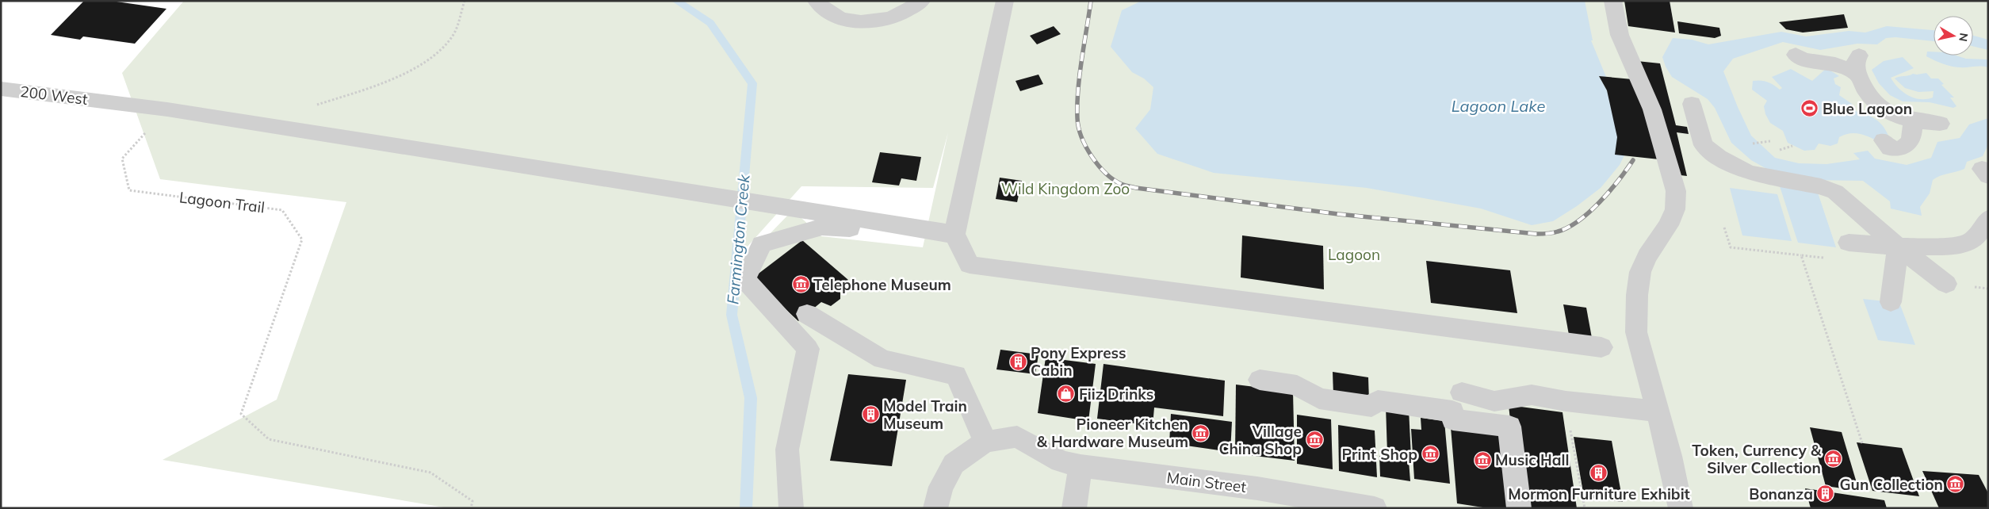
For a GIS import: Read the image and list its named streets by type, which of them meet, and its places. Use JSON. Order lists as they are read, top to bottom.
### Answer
{
  "streets": {
    "street": ["200 West", "Main Street"],
    "path": ["Lagoon Trail"]
  },
  "crossings": [
    ["200 West", "Lagoon Trail"]
  ],
  "water": ["Lagoon Lake", "Farmington Creek"],
  "parks": ["Wild Kingdom Zoo", "Lagoon"],
  "places": {
    "sports": ["Blue Lagoon"],
    "museum": [
      "Telephone Museum",
      "Pioneer Kitchen & Hardware Museum",
      "Village China Shop",
      "Print Shop",
      "Token, Currency & Silver Collection",
      "Music Hall",
      "Gun Collection"
    ],
    "building": [
      "Pony Express Cabin",
      "Model Train Museum",
      "Mormon Furniture Exhibit",
      "Bonanza"
    ],
    "shop": ["Fiiz Drinks"]
  },
  "north": "right"
}
